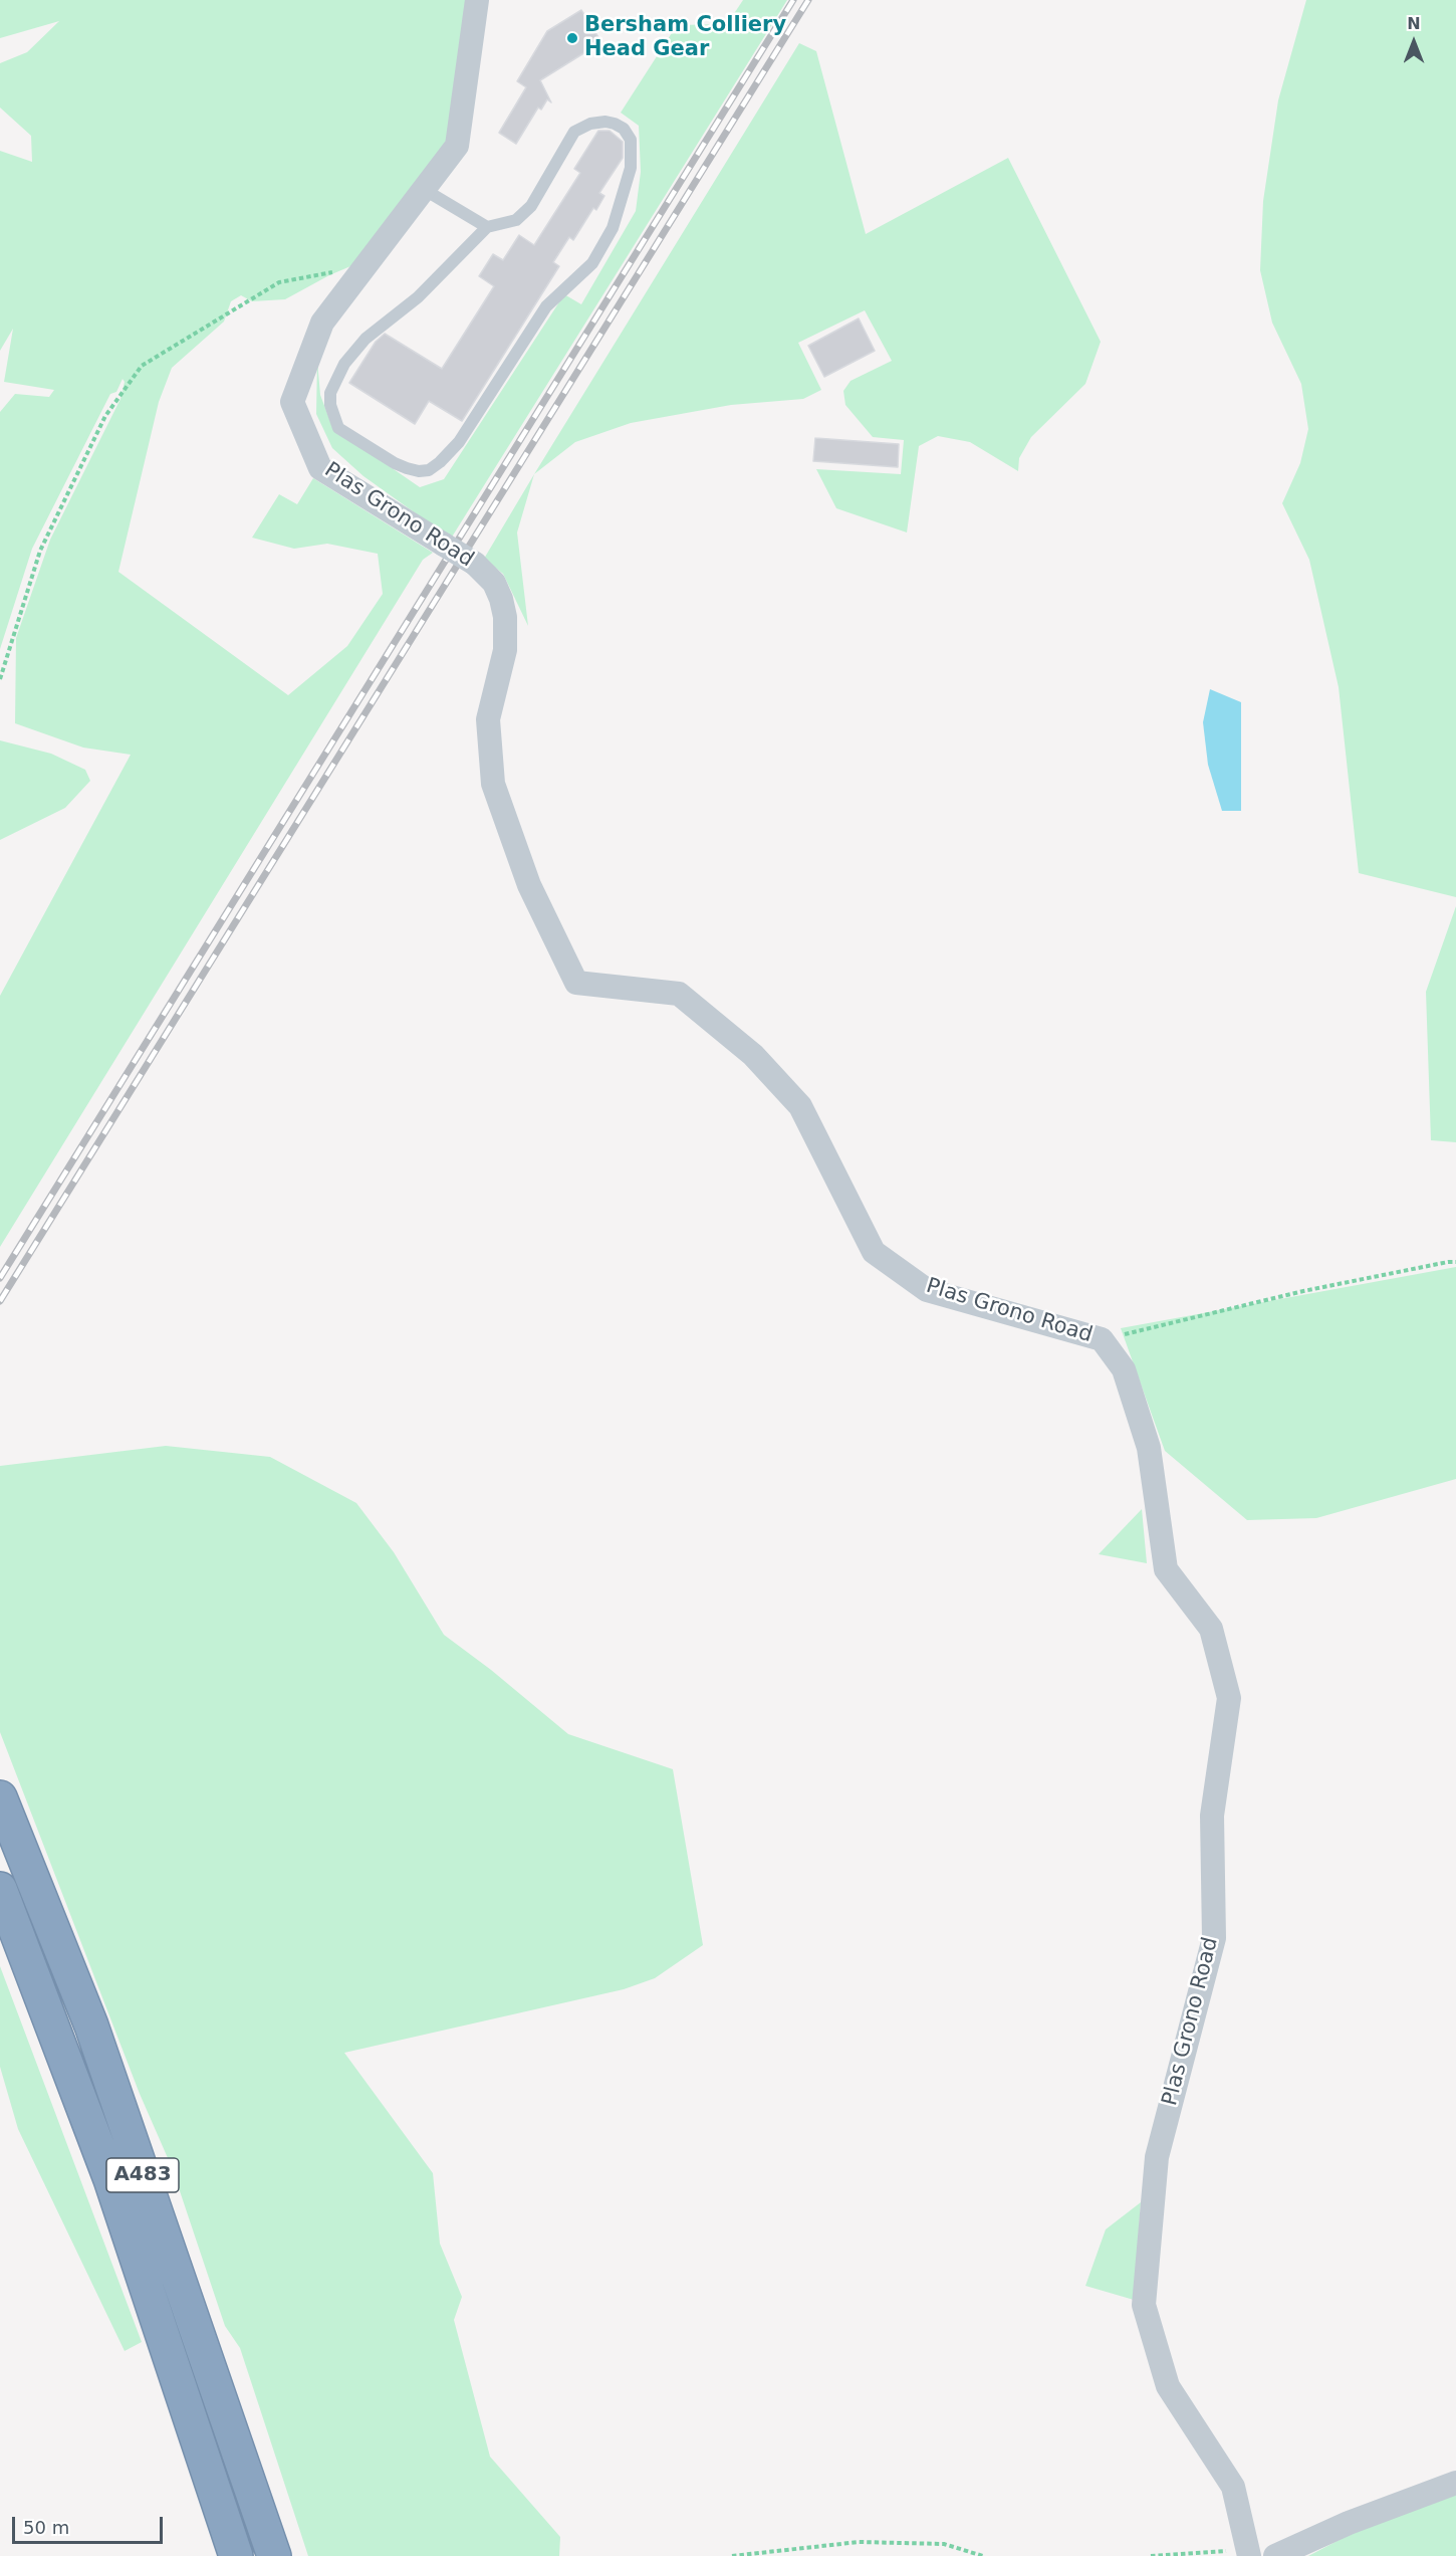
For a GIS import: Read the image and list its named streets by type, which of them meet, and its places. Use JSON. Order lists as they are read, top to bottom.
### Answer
{
  "streets": {
    "highway": ["A483"],
    "street": ["Plas Grono Road"]
  },
  "places": ["Bersham Colliery Head Gear"],
  "scale_bar": "50 m",
  "north": "top"
}
